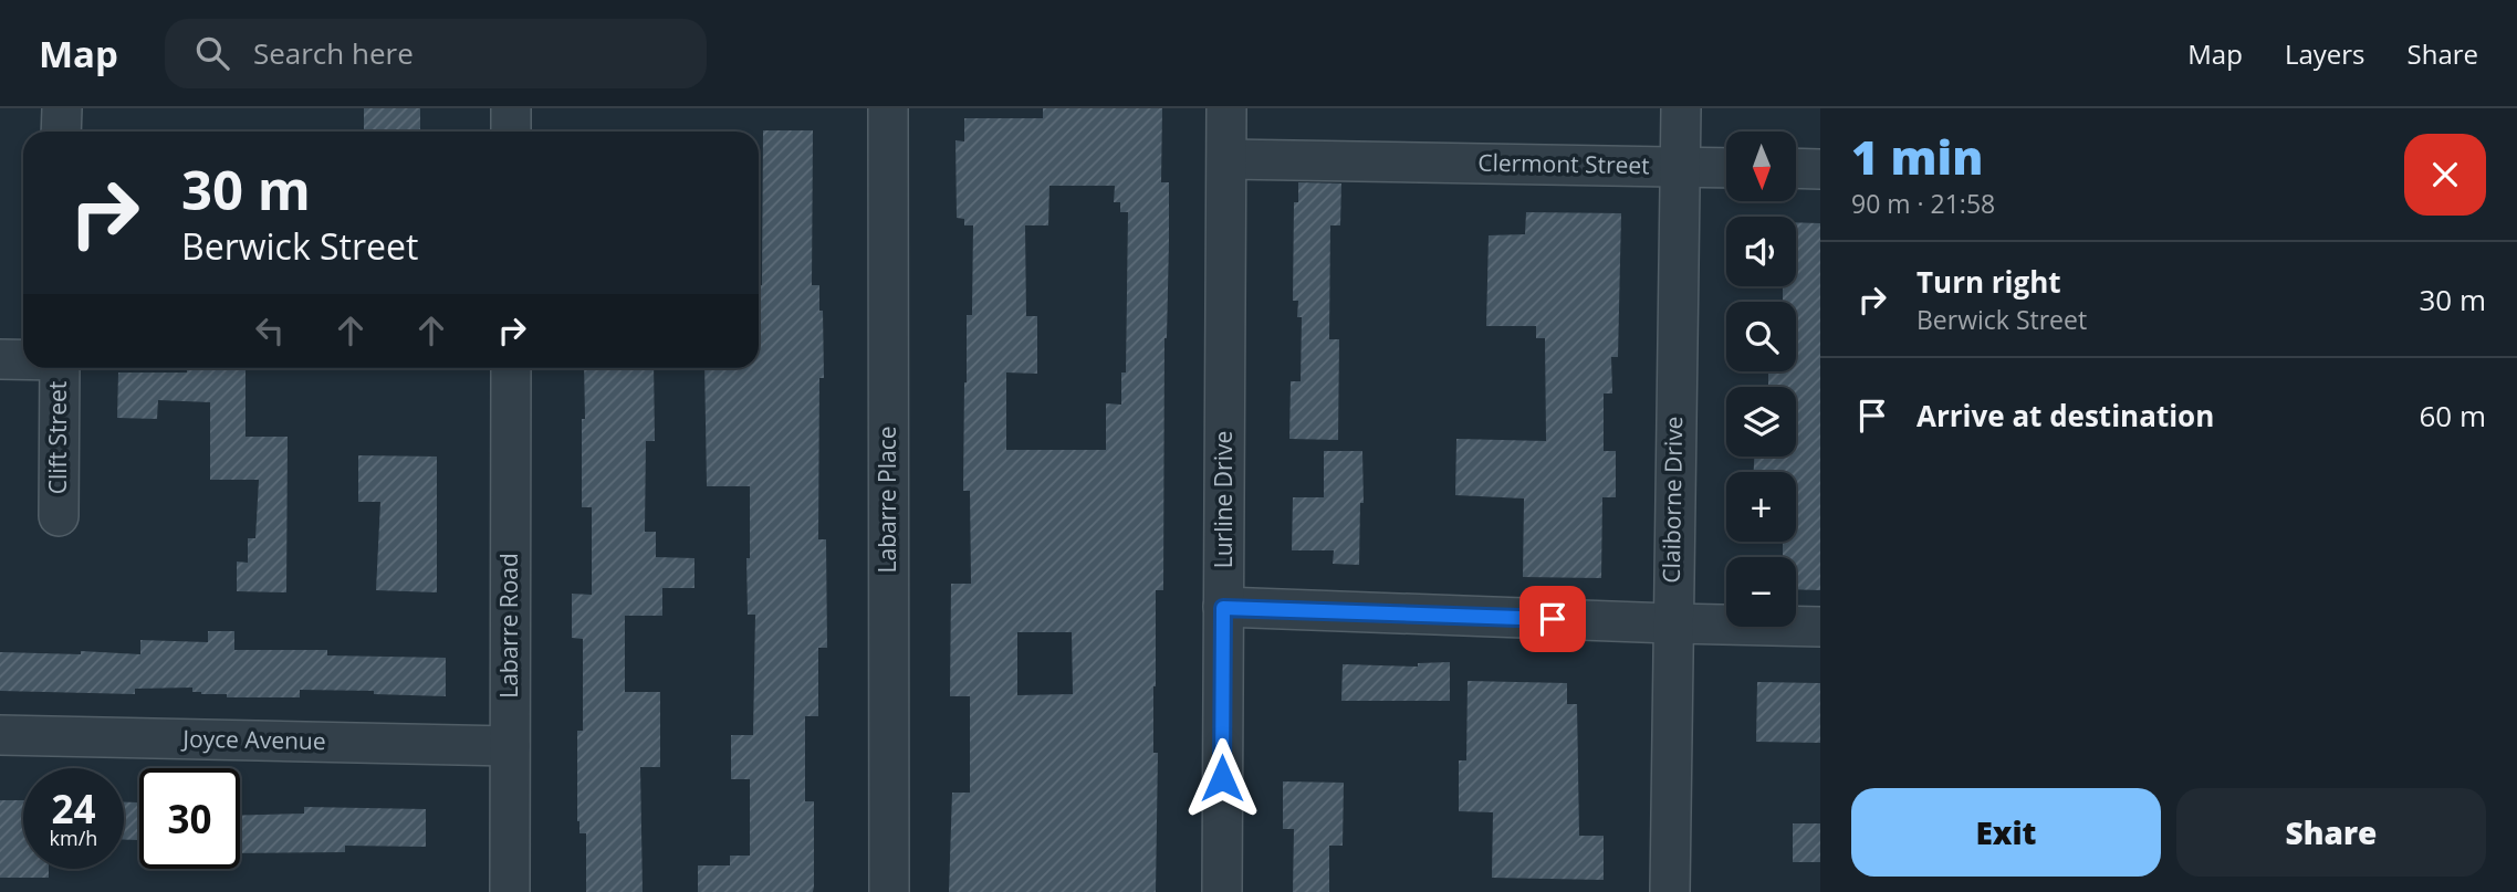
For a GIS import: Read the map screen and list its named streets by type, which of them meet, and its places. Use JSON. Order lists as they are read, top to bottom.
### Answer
{
  "streets": {
    "street": [
      "Clermont Street",
      "Clift Street",
      "Labarre Place",
      "Lurline Drive",
      "Claiborne Drive",
      "Labarre Road",
      "Joyce Avenue"
    ]
  },
  "crossings": [
    ["Clermont Street", "Lurline Drive"],
    ["Clermont Street", "Claiborne Drive"],
    ["Labarre Road", "Joyce Avenue"]
  ],
  "north": "bottom",
  "page": {
    "header": "Map",
    "search": "Search here",
    "nav": ["Map", "Layers", "Share"],
    "heading": ["1 min", "90 m · 21:58"],
    "map_buttons": ["+", "−"],
    "turn": ["30 m", "Berwick Street"],
    "list": [
      {
        "name": "Turn right",
        "note": "Berwick Street",
        "value": "30 m"
      },
      {
        "name": "Arrive at destination",
        "value": "60 m"
      }
    ],
    "speed": "24 km/h",
    "limit": "30",
    "buttons": ["Exit", "Share"]
  }
}
